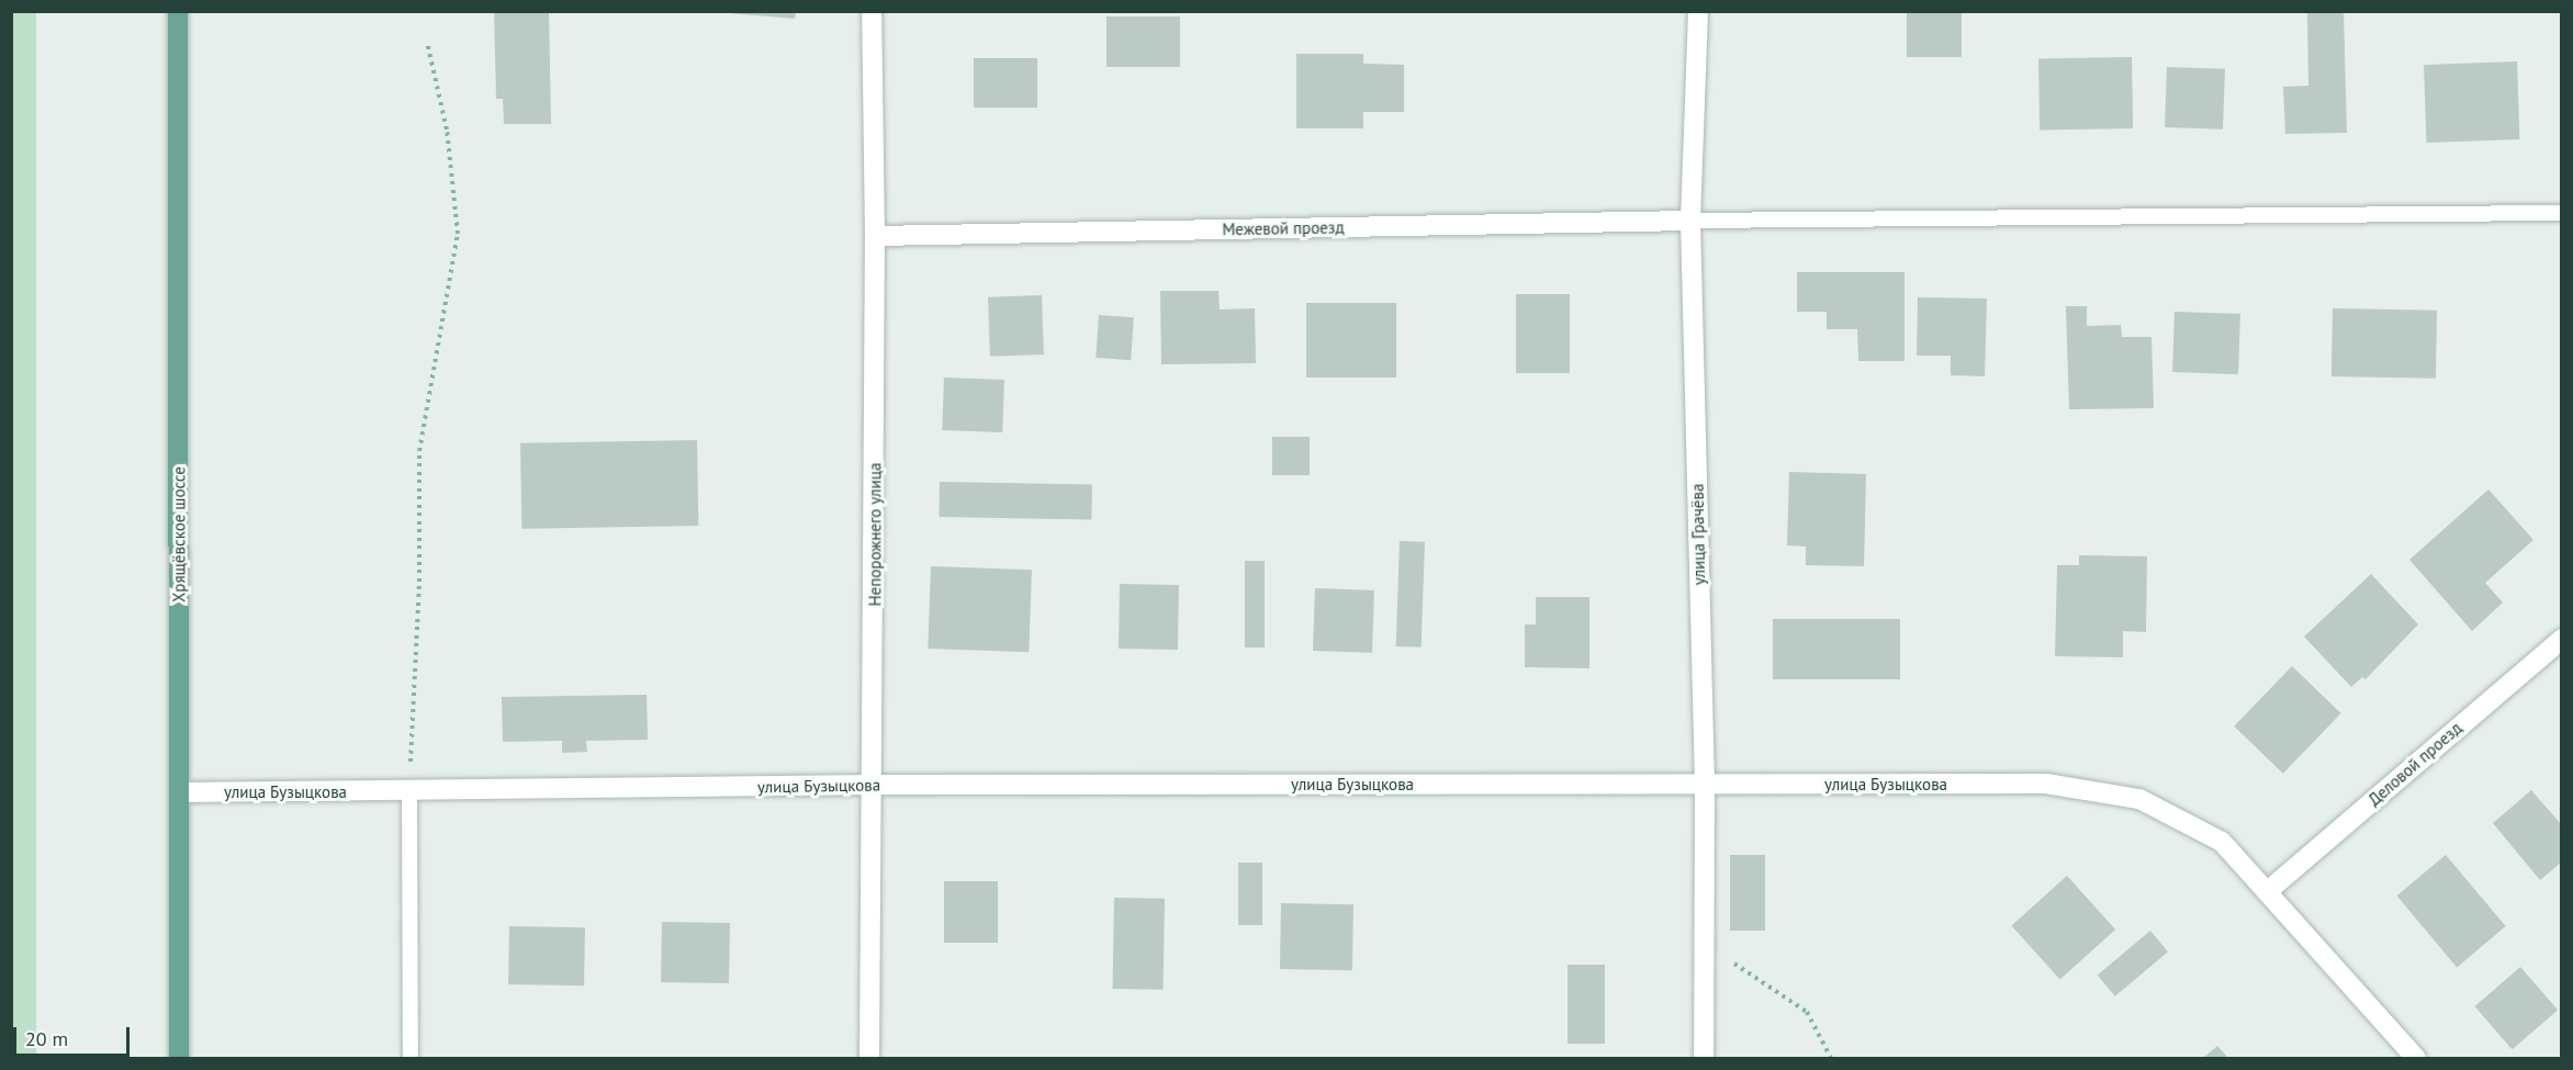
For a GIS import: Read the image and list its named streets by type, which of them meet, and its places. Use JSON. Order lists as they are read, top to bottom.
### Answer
{
  "streets": {
    "main road": ["Хрящёвское шоссе"],
    "street": [
      "Межевой проезд",
      "Непорожнего улица",
      "улица Грачёва",
      "Деловой проезд",
      "улица Бузыцкова"
    ]
  },
  "crossings": [
    ["Межевой проезд", "Непорожнего улица"],
    ["Межевой проезд", "улица Грачёва"],
    ["Хрящёвское шоссе", "улица Бузыцкова"],
    ["Непорожнего улица", "улица Бузыцкова"],
    ["улица Грачёва", "улица Бузыцкова"],
    ["Деловой проезд", "улица Бузыцкова"]
  ],
  "scale_bar": "20 m"
}
